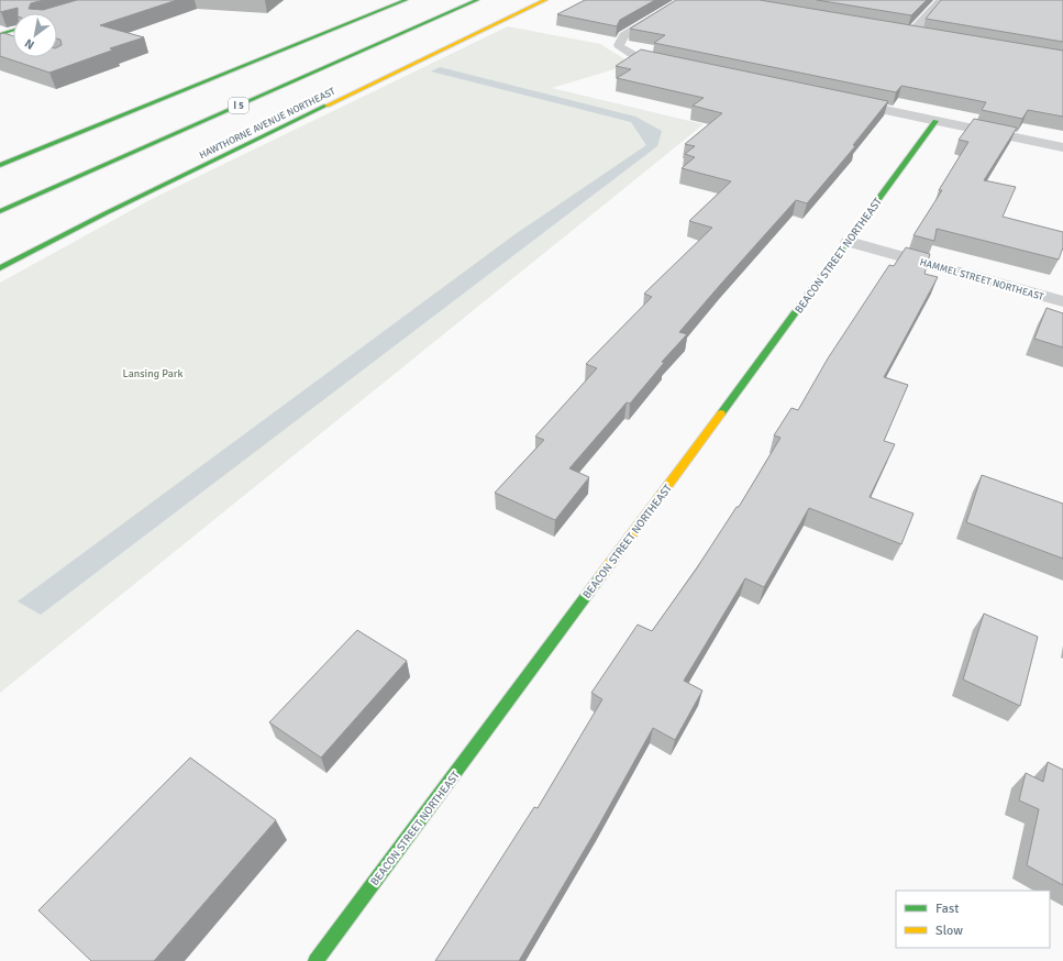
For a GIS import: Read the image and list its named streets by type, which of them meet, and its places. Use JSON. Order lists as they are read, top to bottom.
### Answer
{
  "streets": {
    "main road": ["I 5", "HAWTHORNE AVENUE NORTHEAST", "BEACON STREET NORTHEAST"],
    "street": ["HAMMEL STREET NORTHEAST"]
  },
  "crossings": [
    ["BEACON STREET NORTHEAST", "HAMMEL STREET NORTHEAST"]
  ],
  "parks": ["Lansing Park"],
  "legend": ["Fast", "Slow"],
  "north": "bottom left"
}
